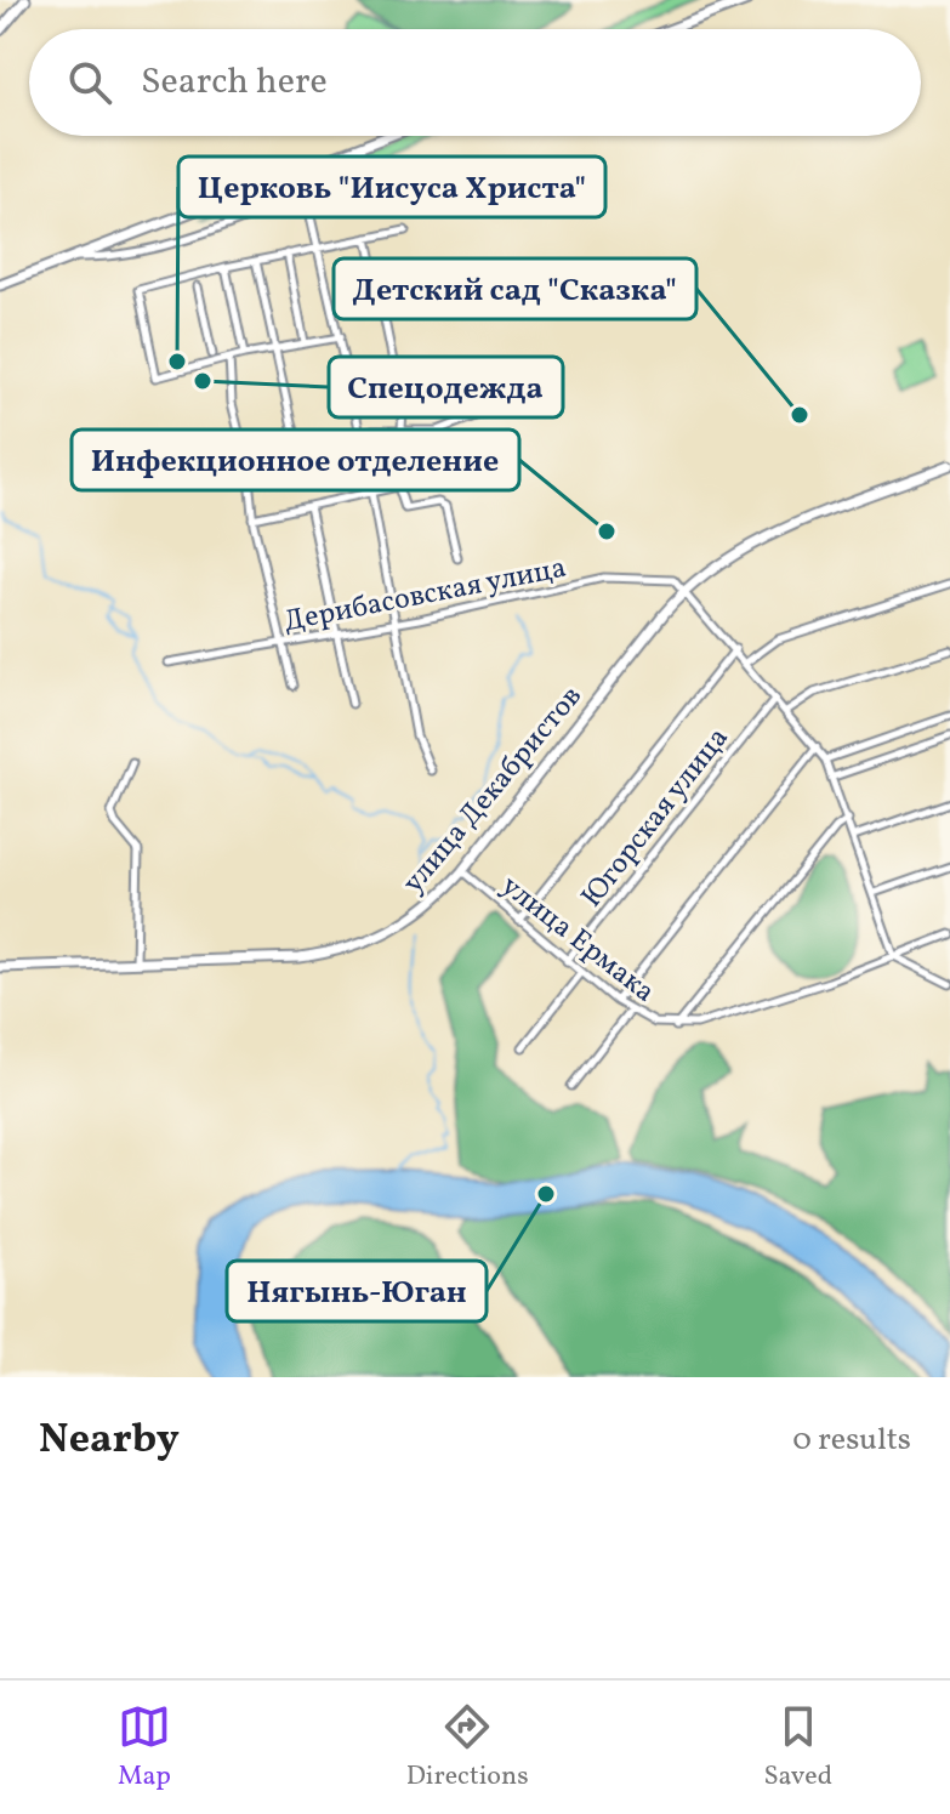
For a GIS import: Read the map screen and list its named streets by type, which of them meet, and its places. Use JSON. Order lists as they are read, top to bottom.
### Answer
{
  "streets": {
    "main road": ["улица Декабристов"],
    "street": ["Дерибасовская улица", "Югорская улица", "улица Ермака"]
  },
  "crossings": [
    ["Дерибасовская улица", "улица Декабристов"],
    ["улица Декабристов", "улица Ермака"],
    ["Югорская улица", "улица Ермака"]
  ],
  "places": [
    "Церковь \"Иисуса Христа\"",
    "Спецодежда",
    "Детский сад \"Сказка\"",
    "Инфекционное отделение",
    "Нягынь-Юган"
  ],
  "page": {
    "search": "Search here",
    "heading": ["Nearby", "0 results"],
    "nav": ["Map", "Directions", "Saved"]
  }
}
